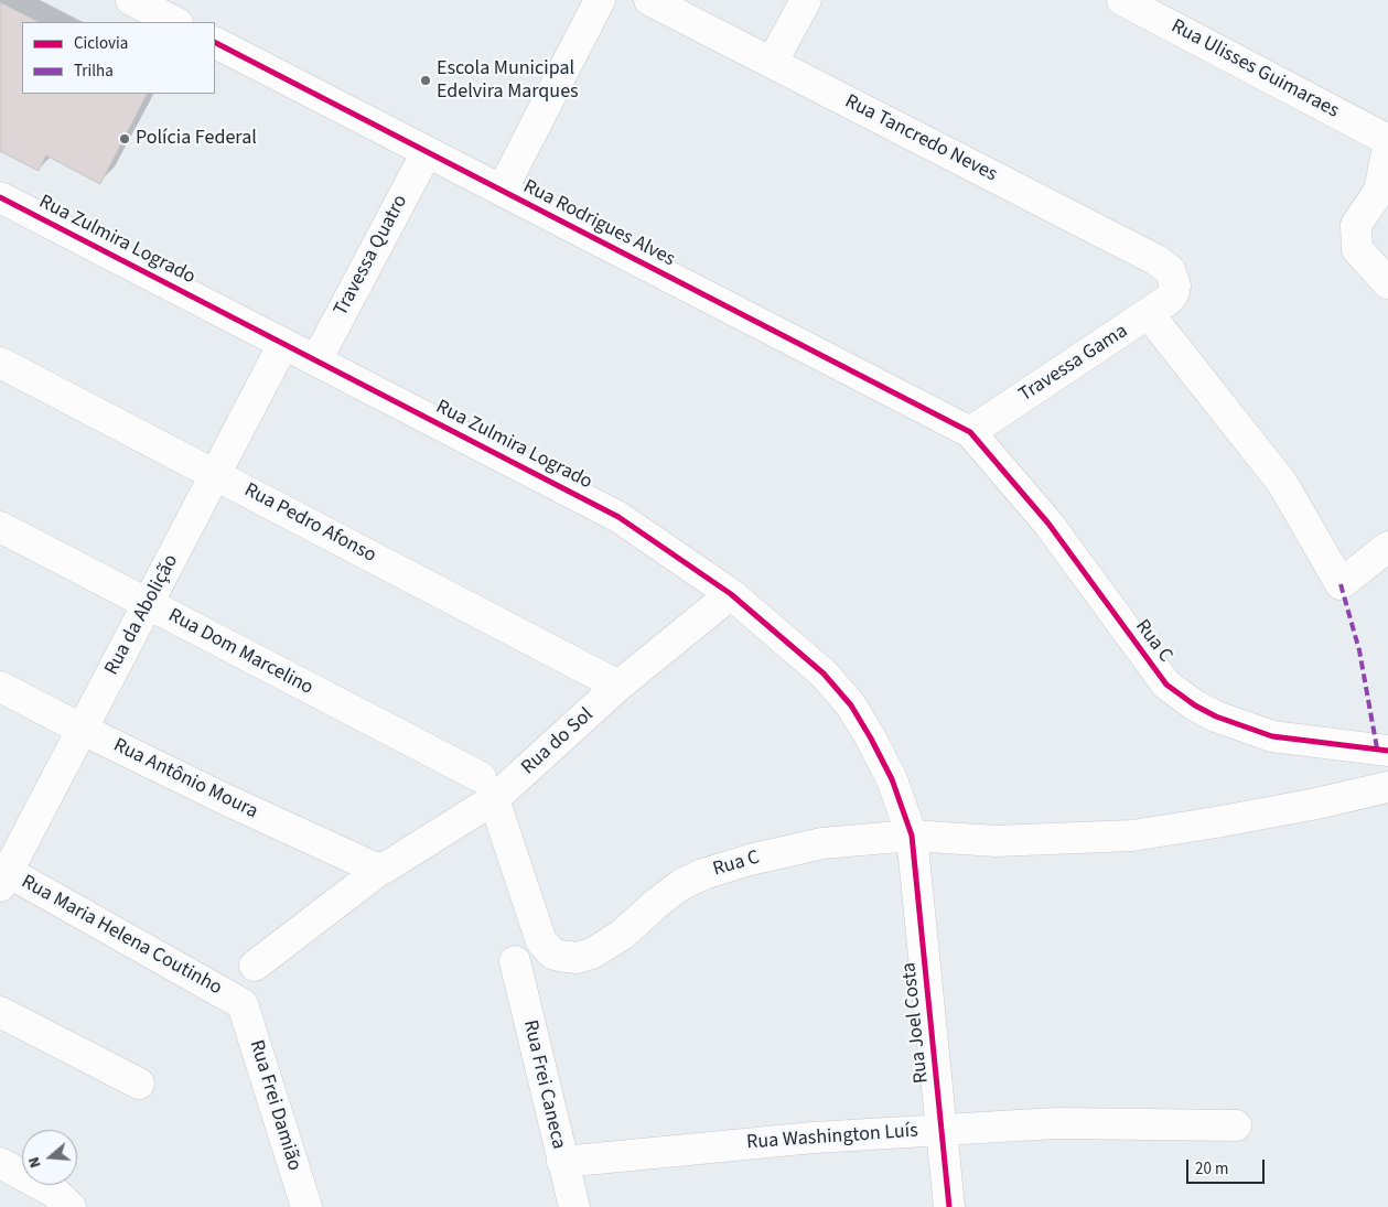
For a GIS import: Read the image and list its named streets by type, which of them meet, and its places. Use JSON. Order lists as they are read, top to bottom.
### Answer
{
  "streets": {
    "street": [
      "Rua Ulisses Guimaraes",
      "Rua Tancredo Neves",
      "Rua Rodrigues Alves",
      "Rua Zulmira Logrado",
      "Travessa Quatro",
      "Travessa Gama",
      "Rua Pedro Afonso",
      "Rua da Abolição",
      "Rua C",
      "Rua Dom Marcelino",
      "Rua do Sol",
      "Rua Antônio Moura",
      "Rua Maria Helena Coutinho",
      "Rua Joel Costa",
      "Rua Frei Caneca",
      "Rua Frei Damião",
      "Rua Washington Luís"
    ]
  },
  "crossings": [
    ["Rua Tancredo Neves", "Travessa Gama"],
    ["Rua Rodrigues Alves", "Travessa Quatro"],
    ["Rua Rodrigues Alves", "Travessa Gama"],
    ["Rua Rodrigues Alves", "Rua C"],
    ["Rua Zulmira Logrado", "Travessa Quatro"],
    ["Rua Zulmira Logrado", "Rua da Abolição"],
    ["Rua Zulmira Logrado", "Rua C"],
    ["Rua Zulmira Logrado", "Rua do Sol"],
    ["Rua Zulmira Logrado", "Rua Joel Costa"],
    ["Travessa Gama", "Rua C"],
    ["Rua Pedro Afonso", "Rua da Abolição"],
    ["Rua Pedro Afonso", "Rua do Sol"],
    ["Rua da Abolição", "Rua Dom Marcelino"],
    ["Rua da Abolição", "Rua Antônio Moura"],
    ["Rua da Abolição", "Rua Maria Helena Coutinho"],
    ["Rua C", "Rua Dom Marcelino"],
    ["Rua C", "Rua do Sol"],
    ["Rua C", "Rua Joel Costa"],
    ["Rua Dom Marcelino", "Rua do Sol"],
    ["Rua do Sol", "Rua Antônio Moura"],
    ["Rua Maria Helena Coutinho", "Rua Frei Damião"],
    ["Rua Joel Costa", "Rua Washington Luís"],
    ["Rua Frei Caneca", "Rua Washington Luís"]
  ],
  "places": ["Escola Municipal Edelvira Marques", "Polícia Federal"],
  "legend": ["Ciclovia", "Trilha"],
  "scale_bar": "20 m",
  "north": "left"
}
